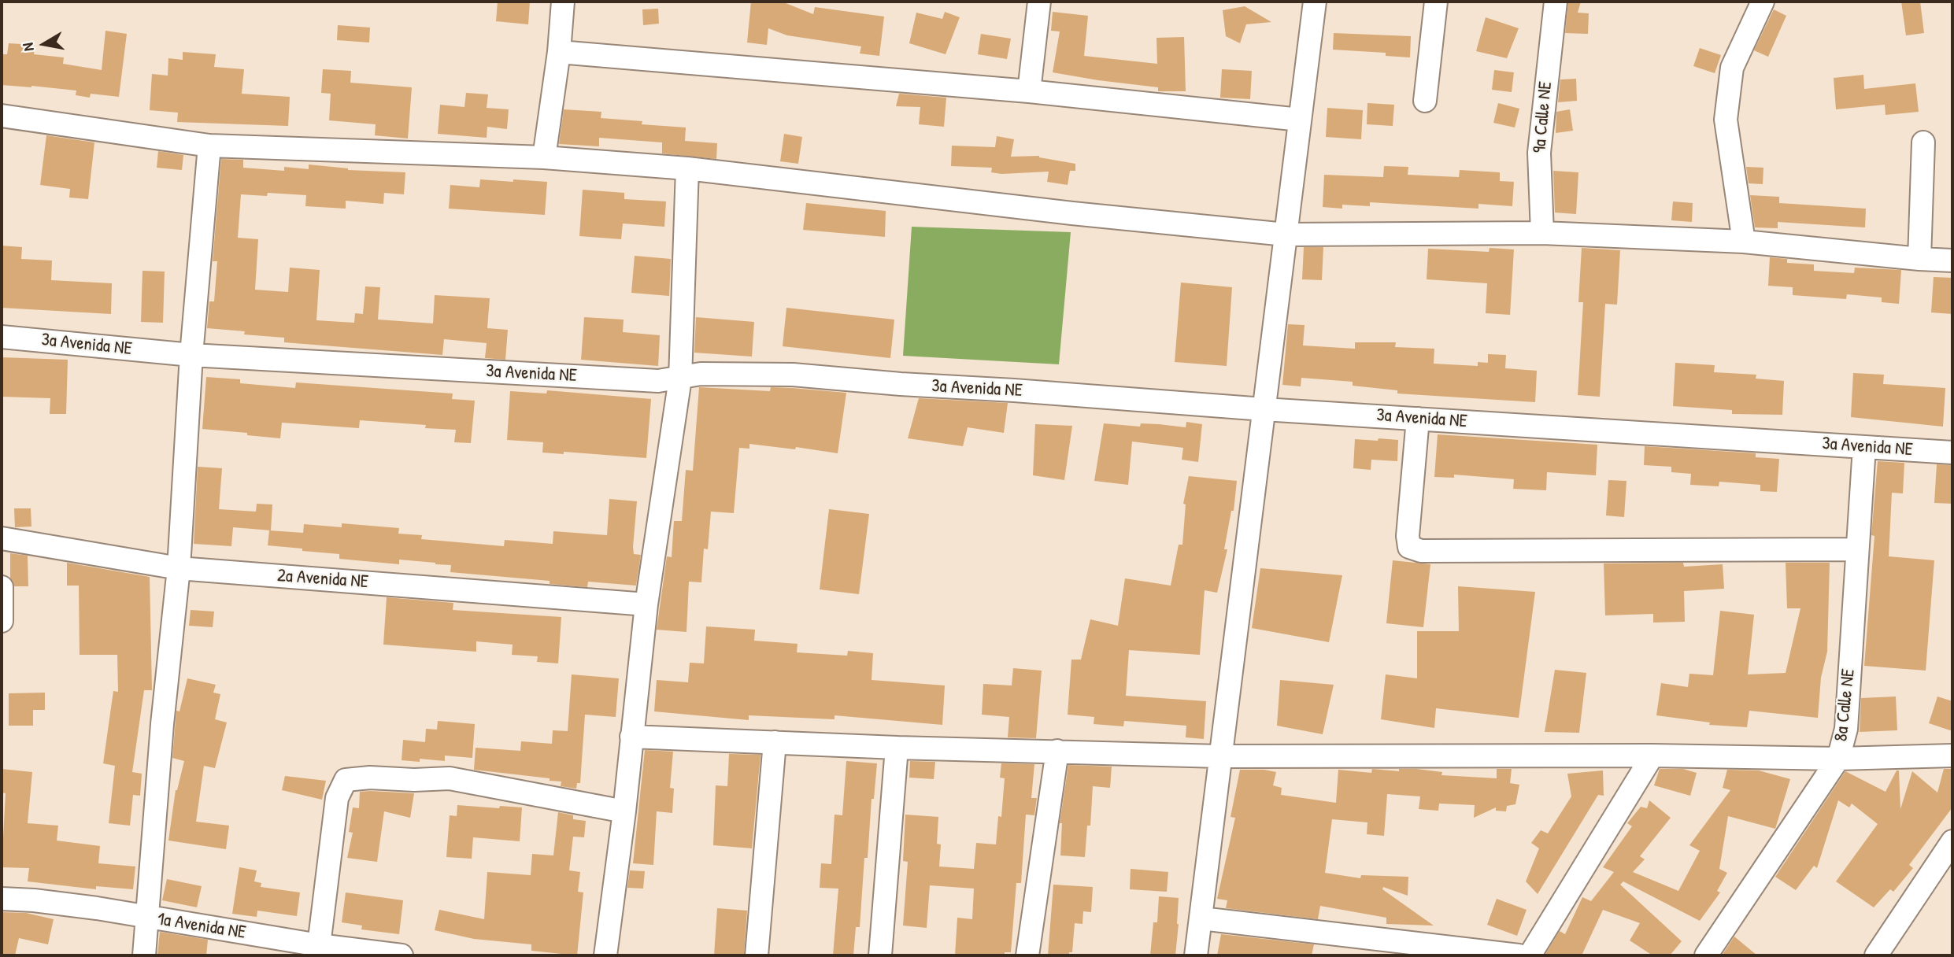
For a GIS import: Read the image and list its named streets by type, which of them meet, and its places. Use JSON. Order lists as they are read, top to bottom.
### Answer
{
  "streets": {
    "street": [
      "9a Calle NE",
      "3a Avenida NE",
      "2a Avenida NE",
      "8a Calle NE",
      "1a Avenida NE"
    ]
  },
  "crossings": [
    ["3a Avenida NE", "8a Calle NE"]
  ],
  "north": "left"
}
